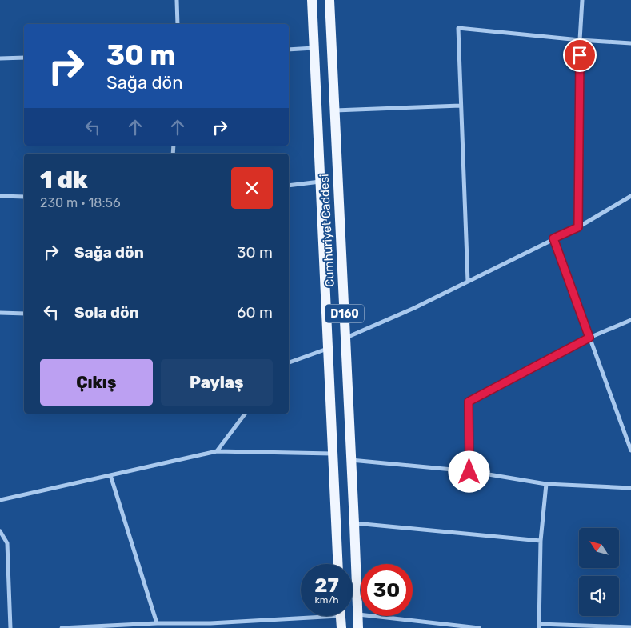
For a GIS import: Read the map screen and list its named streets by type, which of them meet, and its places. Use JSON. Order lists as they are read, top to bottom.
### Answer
{
  "streets": {
    "main road": ["Cumhuriyet Caddesi", "D160"]
  },
  "north": "top left",
  "page": {
    "turn": ["30 m", "Sağa dön"],
    "heading": ["1 dk", "230 m · 18:56"],
    "list": [
      {
        "name": "Sağa dön",
        "value": "30 m"
      },
      {
        "name": "Sola dön",
        "value": "60 m"
      }
    ],
    "buttons": ["Çıkış", "Paylaş"],
    "speed": "27 km/h",
    "limit": "30"
  }
}
